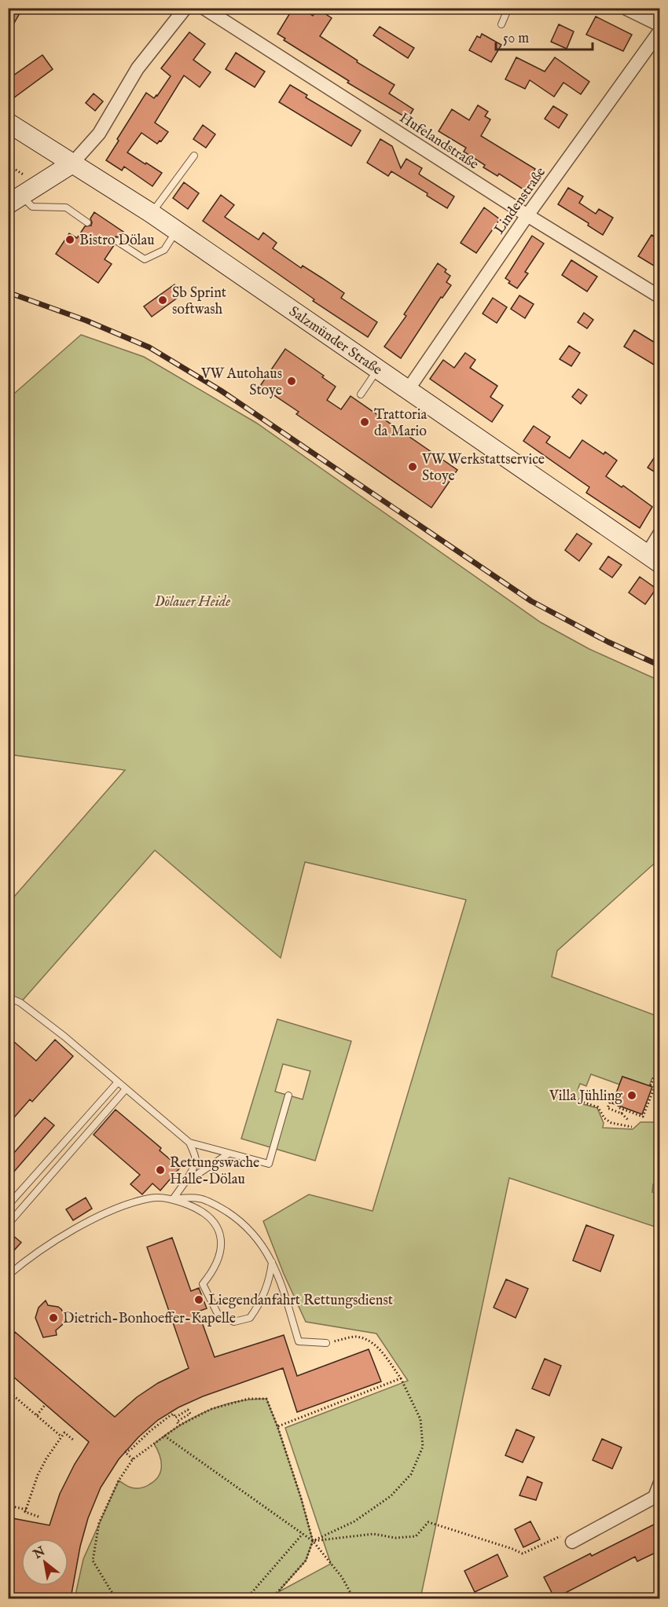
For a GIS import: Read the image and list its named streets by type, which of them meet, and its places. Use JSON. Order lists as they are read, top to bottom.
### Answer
{
  "streets": {
    "main road": ["Salzmünder Straße"],
    "street": ["Hufelandstraße", "Lindenstraße"]
  },
  "crossings": [
    ["Hufelandstraße", "Lindenstraße"],
    ["Lindenstraße", "Salzmünder Straße"]
  ],
  "parks": ["Dölauer Heide"],
  "places": [
    "Bistro Dölau",
    "Sb Sprint softwash",
    "VW Autohaus Stoye",
    "Trattoria da Mario",
    "VW Werkstattservice Stoye",
    "Villa Jühling",
    "Rettungswache Halle-Dölau",
    "Liegendanfahrt Rettungsdienst",
    "Dietrich-Bonhoeffer-Kapelle"
  ],
  "scale_bar": "50 m",
  "north": "top left"
}
